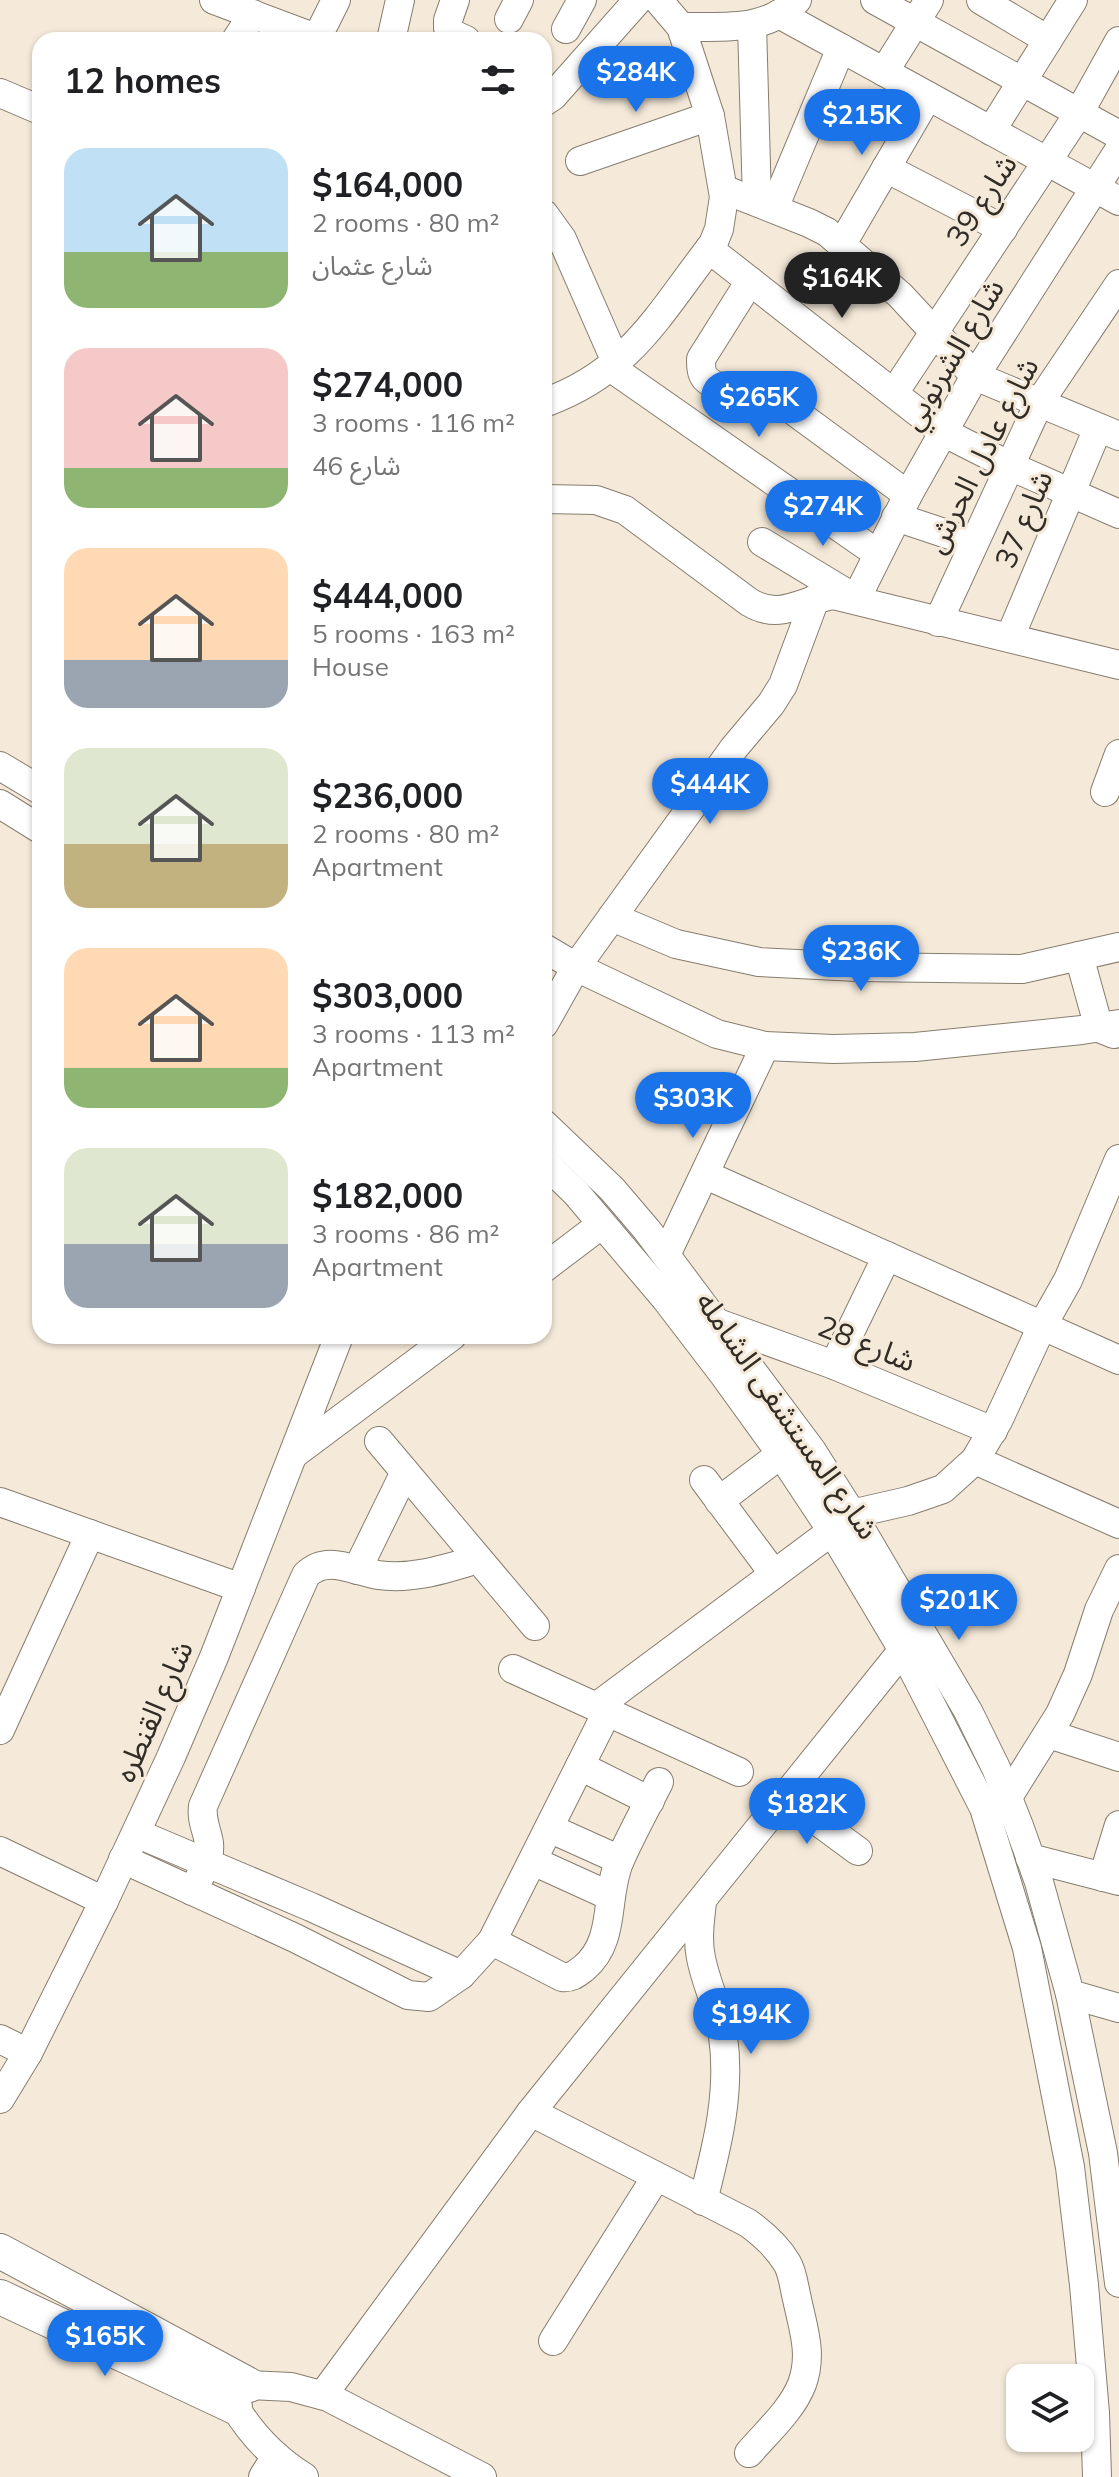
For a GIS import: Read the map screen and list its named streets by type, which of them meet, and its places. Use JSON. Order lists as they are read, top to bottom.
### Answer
{
  "streets": {
    "street": [
      "شارع 39",
      "شارع الشرنوبي",
      "شارع عادل الحرش",
      "شارع 37",
      "شارع 28",
      "شارع المستشفى الشامله",
      "شارع القنطره"
    ]
  },
  "crossings": [
    ["شارع 28", "شارع المستشفى الشامله"]
  ],
  "page": {
    "heading": "12 homes",
    "price": [
      "$284K",
      "$215K",
      "$164K",
      "$265K",
      "$274K",
      "$444K",
      "$236K",
      "$303K",
      "$201K",
      "$182K",
      "$194K",
      "$165K"
    ],
    "list": [
      {
        "name": "$164,000",
        "note": "2 rooms · 80 m² · شارع عثمان"
      },
      {
        "name": "$274,000",
        "note": "3 rooms · 116 m² · شارع 46"
      },
      {
        "name": "$444,000",
        "note": "5 rooms · 163 m² · House"
      },
      {
        "name": "$236,000",
        "note": "2 rooms · 80 m² · Apartment"
      },
      {
        "name": "$303,000",
        "note": "3 rooms · 113 m² · Apartment"
      },
      {
        "name": "$182,000",
        "note": "3 rooms · 86 m² · Apartment"
      }
    ]
  }
}
